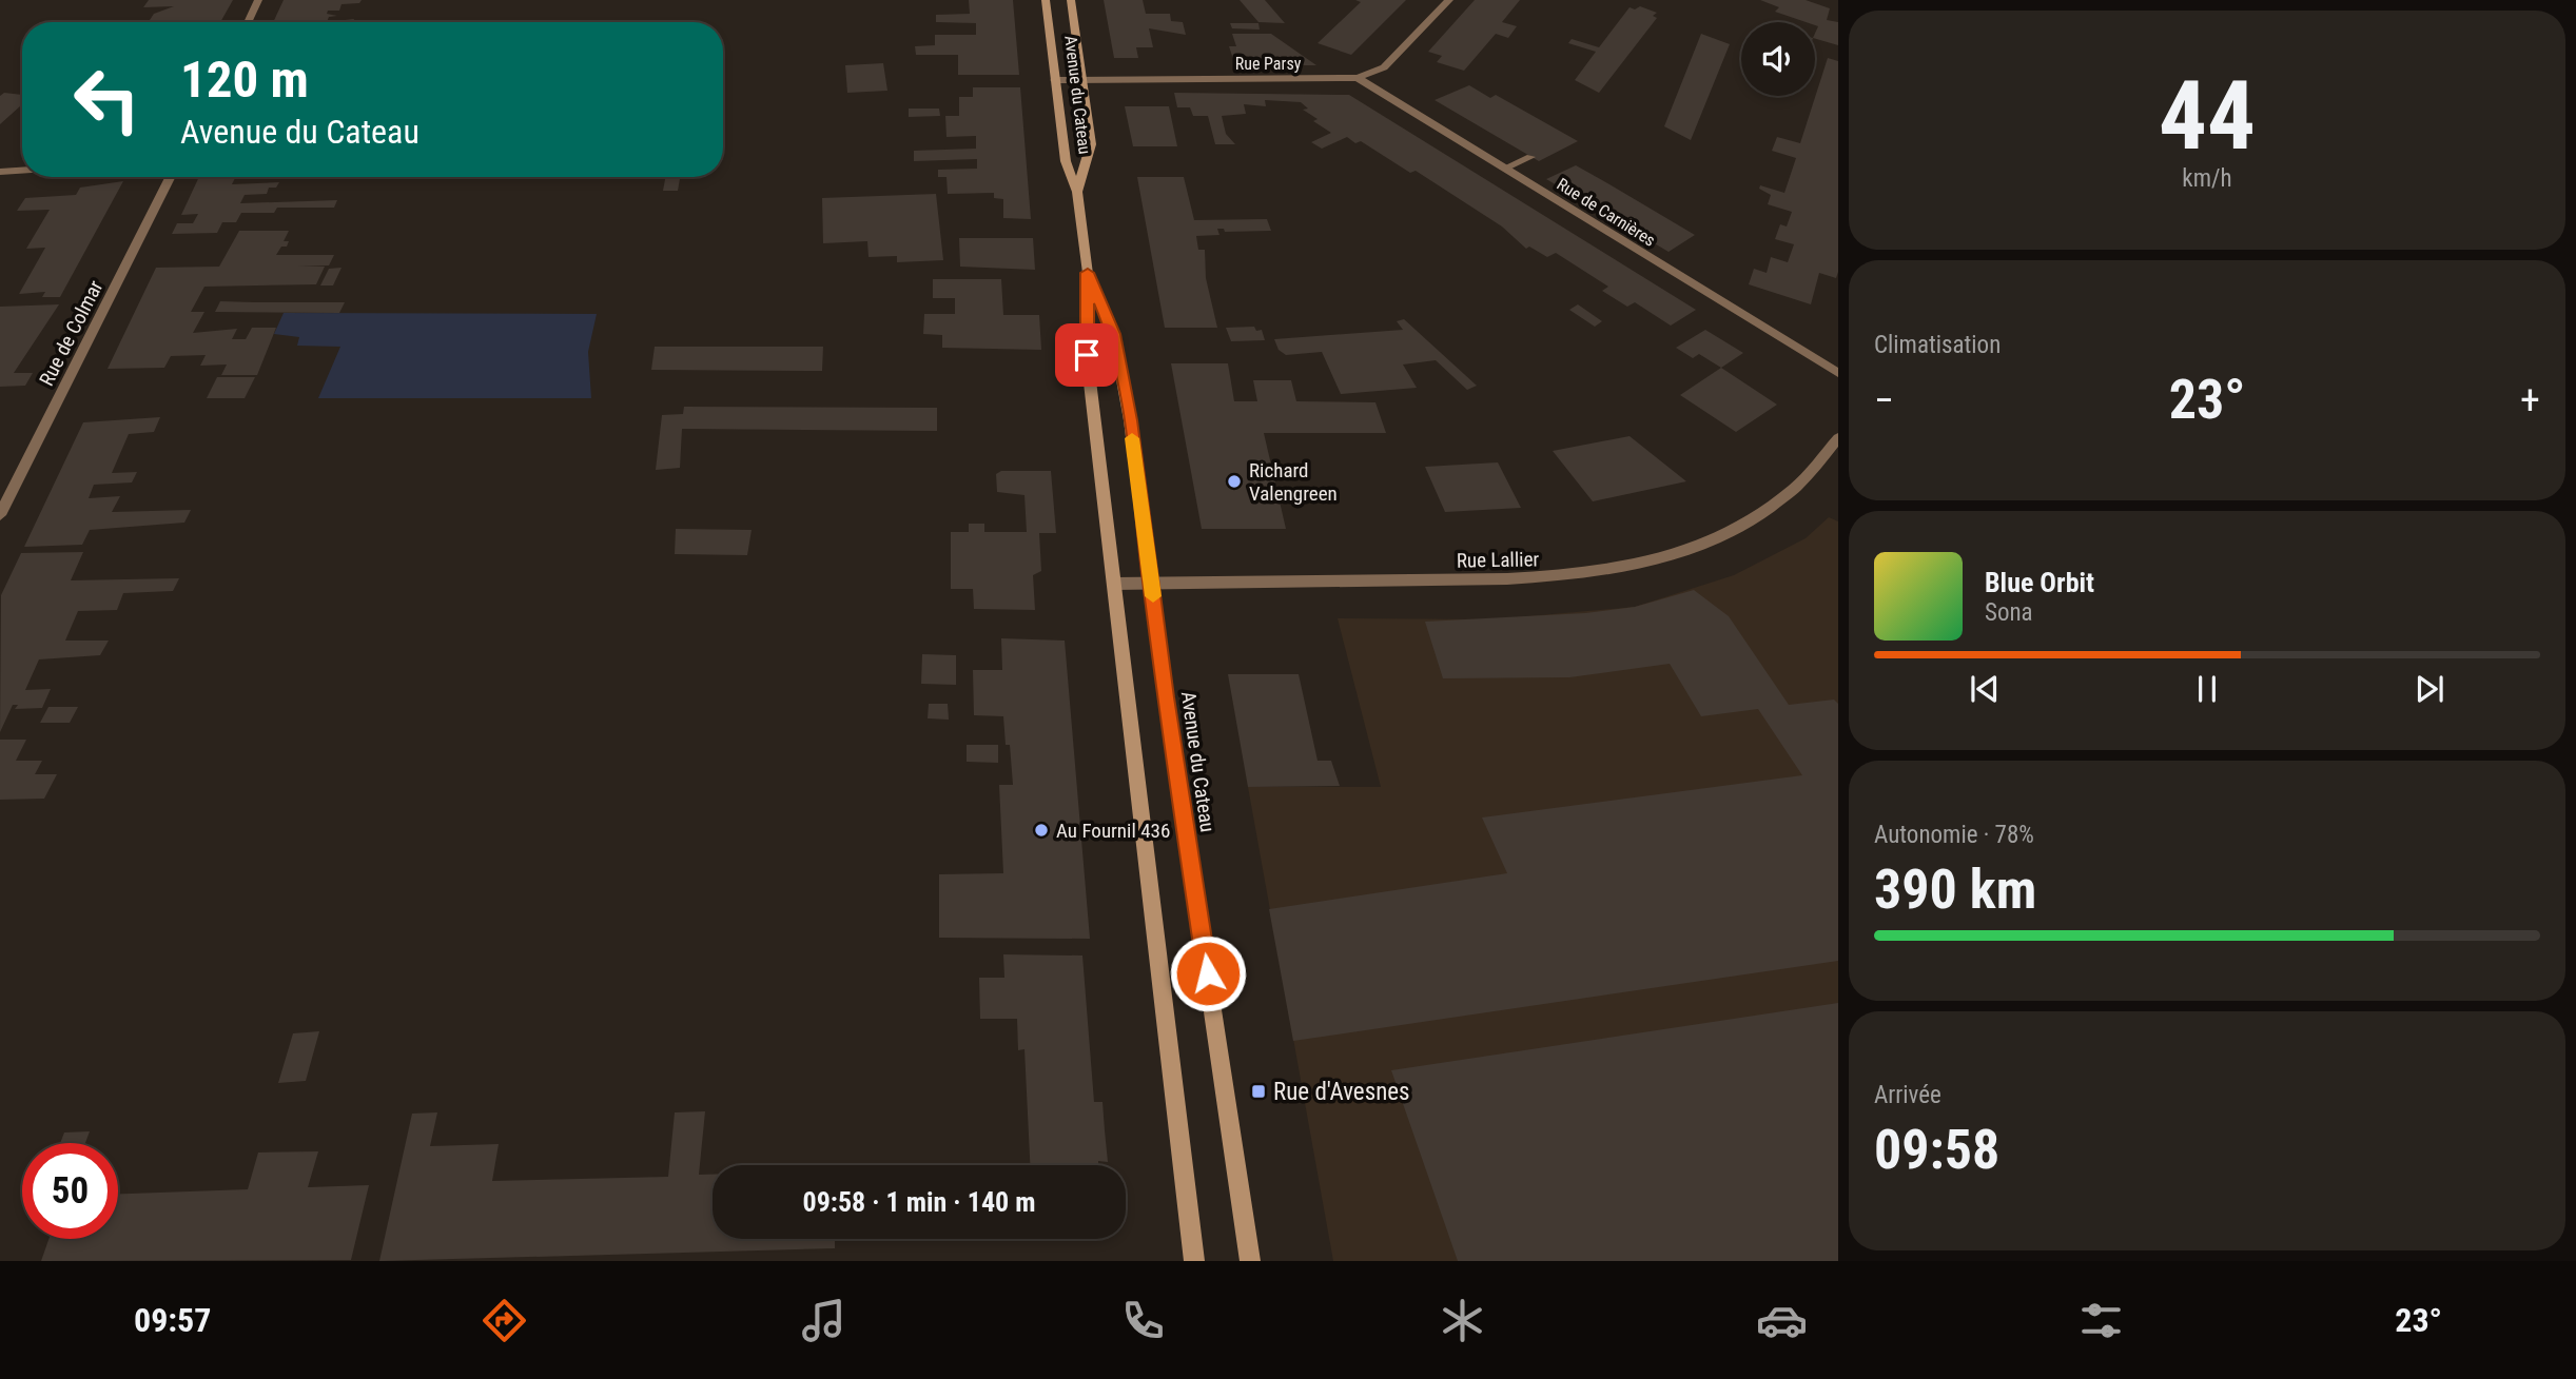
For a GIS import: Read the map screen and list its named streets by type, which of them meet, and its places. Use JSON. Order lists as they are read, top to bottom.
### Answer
{
  "streets": {
    "main road": ["Avenue du Cateau"],
    "street": [
      "Rue Parsy",
      "Rue de Carnières",
      "Rue de Colmar",
      "Rue Lallier"
    ]
  },
  "crossings": [
    ["Rue Parsy", "Avenue du Cateau"],
    ["Rue Parsy", "Rue de Carnières"],
    ["Avenue du Cateau", "Rue Lallier"]
  ],
  "places": {
    "other": ["Richard Valengreen", "Au Fournil 436"],
    "transit": ["Rue d'Avesnes"]
  },
  "page": {
    "tile": [
      ["44", "km/h"],
      "Climatisation",
      ["Autonomie · 78%", "390 km"],
      ["Arrivée", "09:58"]
    ],
    "turn": ["120 m", "Avenue du Cateau"],
    "heat": ["−", "23°", "+"],
    "song": ["Blue Orbit", "Sona"],
    "limit": "50",
    "trip": "09:58 · 1 min · 140 m",
    "tabs": ["09:57", "23°"]
  }
}
